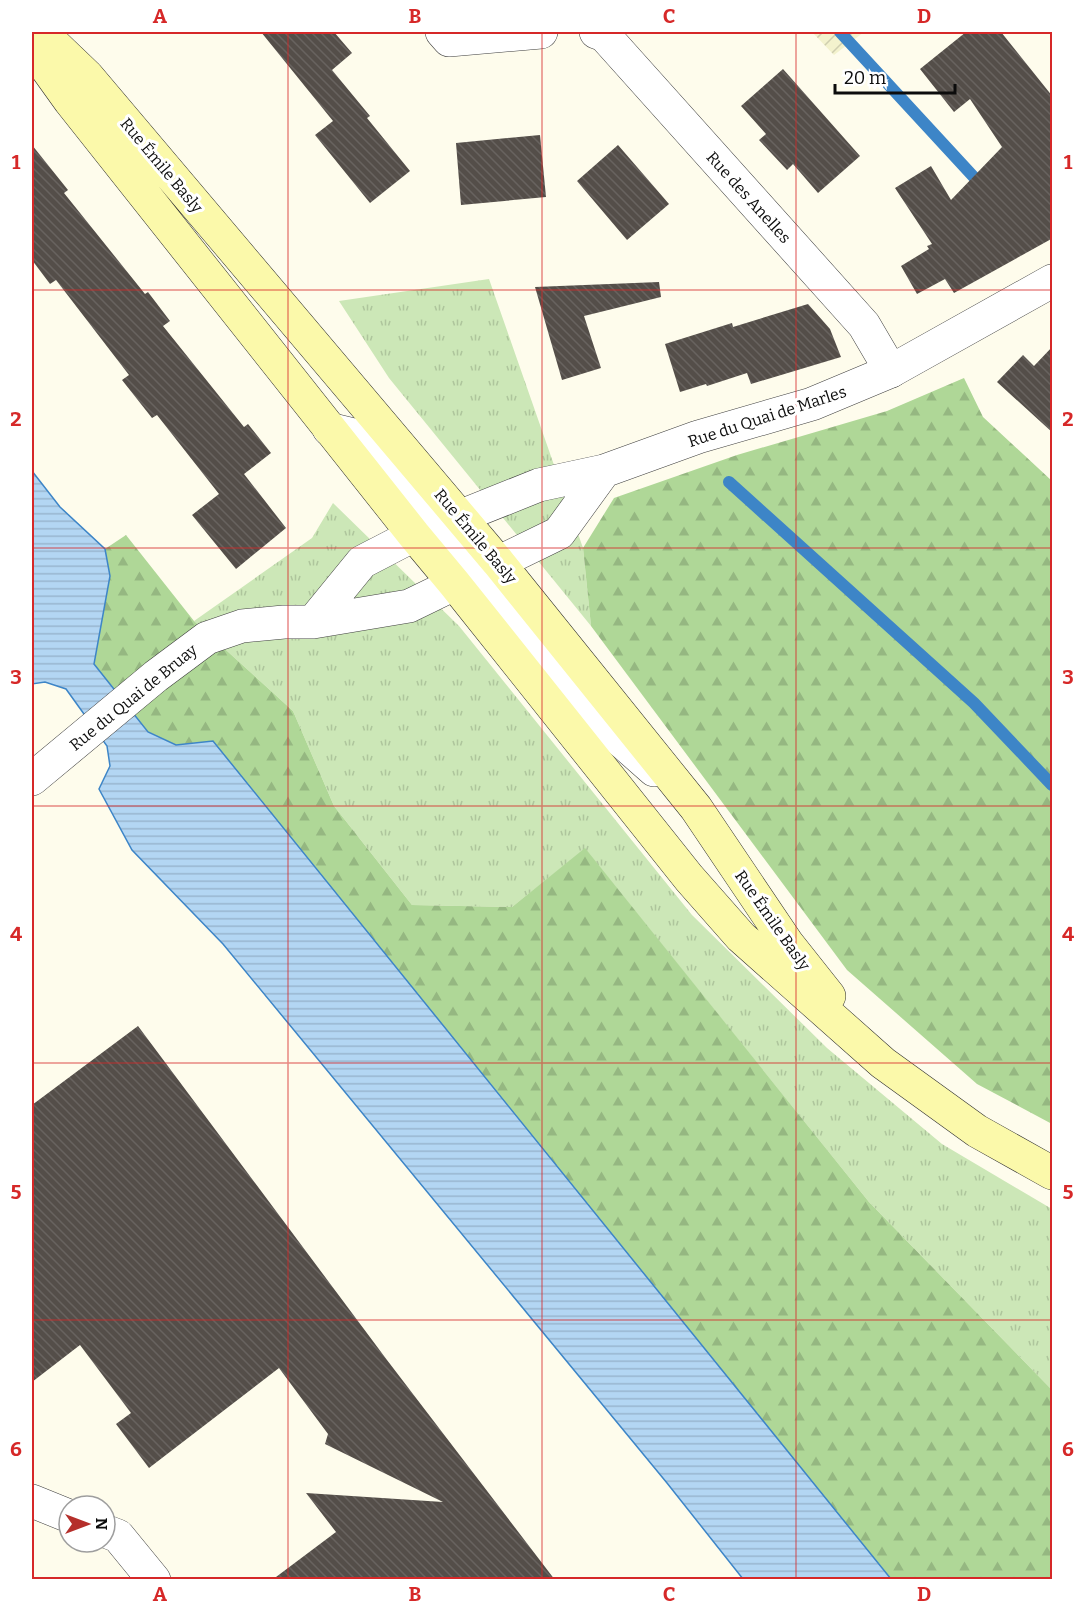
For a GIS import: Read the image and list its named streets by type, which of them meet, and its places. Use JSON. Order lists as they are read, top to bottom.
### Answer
{
  "streets": {
    "main road": ["Rue Émile Basly"],
    "street": ["Rue des Anelles", "Rue du Quai de Marles", "Rue du Quai de Bruay"]
  },
  "crossings": [
    ["Rue Émile Basly", "Rue du Quai de Bruay"],
    ["Rue des Anelles", "Rue du Quai de Marles"]
  ],
  "scale_bar": "20 m",
  "north": "right",
  "grid": {
    "columns": [
      "A",
      "B",
      "C",
      "D"
    ],
    "rows": [
      "1",
      "2",
      "3",
      "4",
      "5",
      "6"
    ]
  }
}
